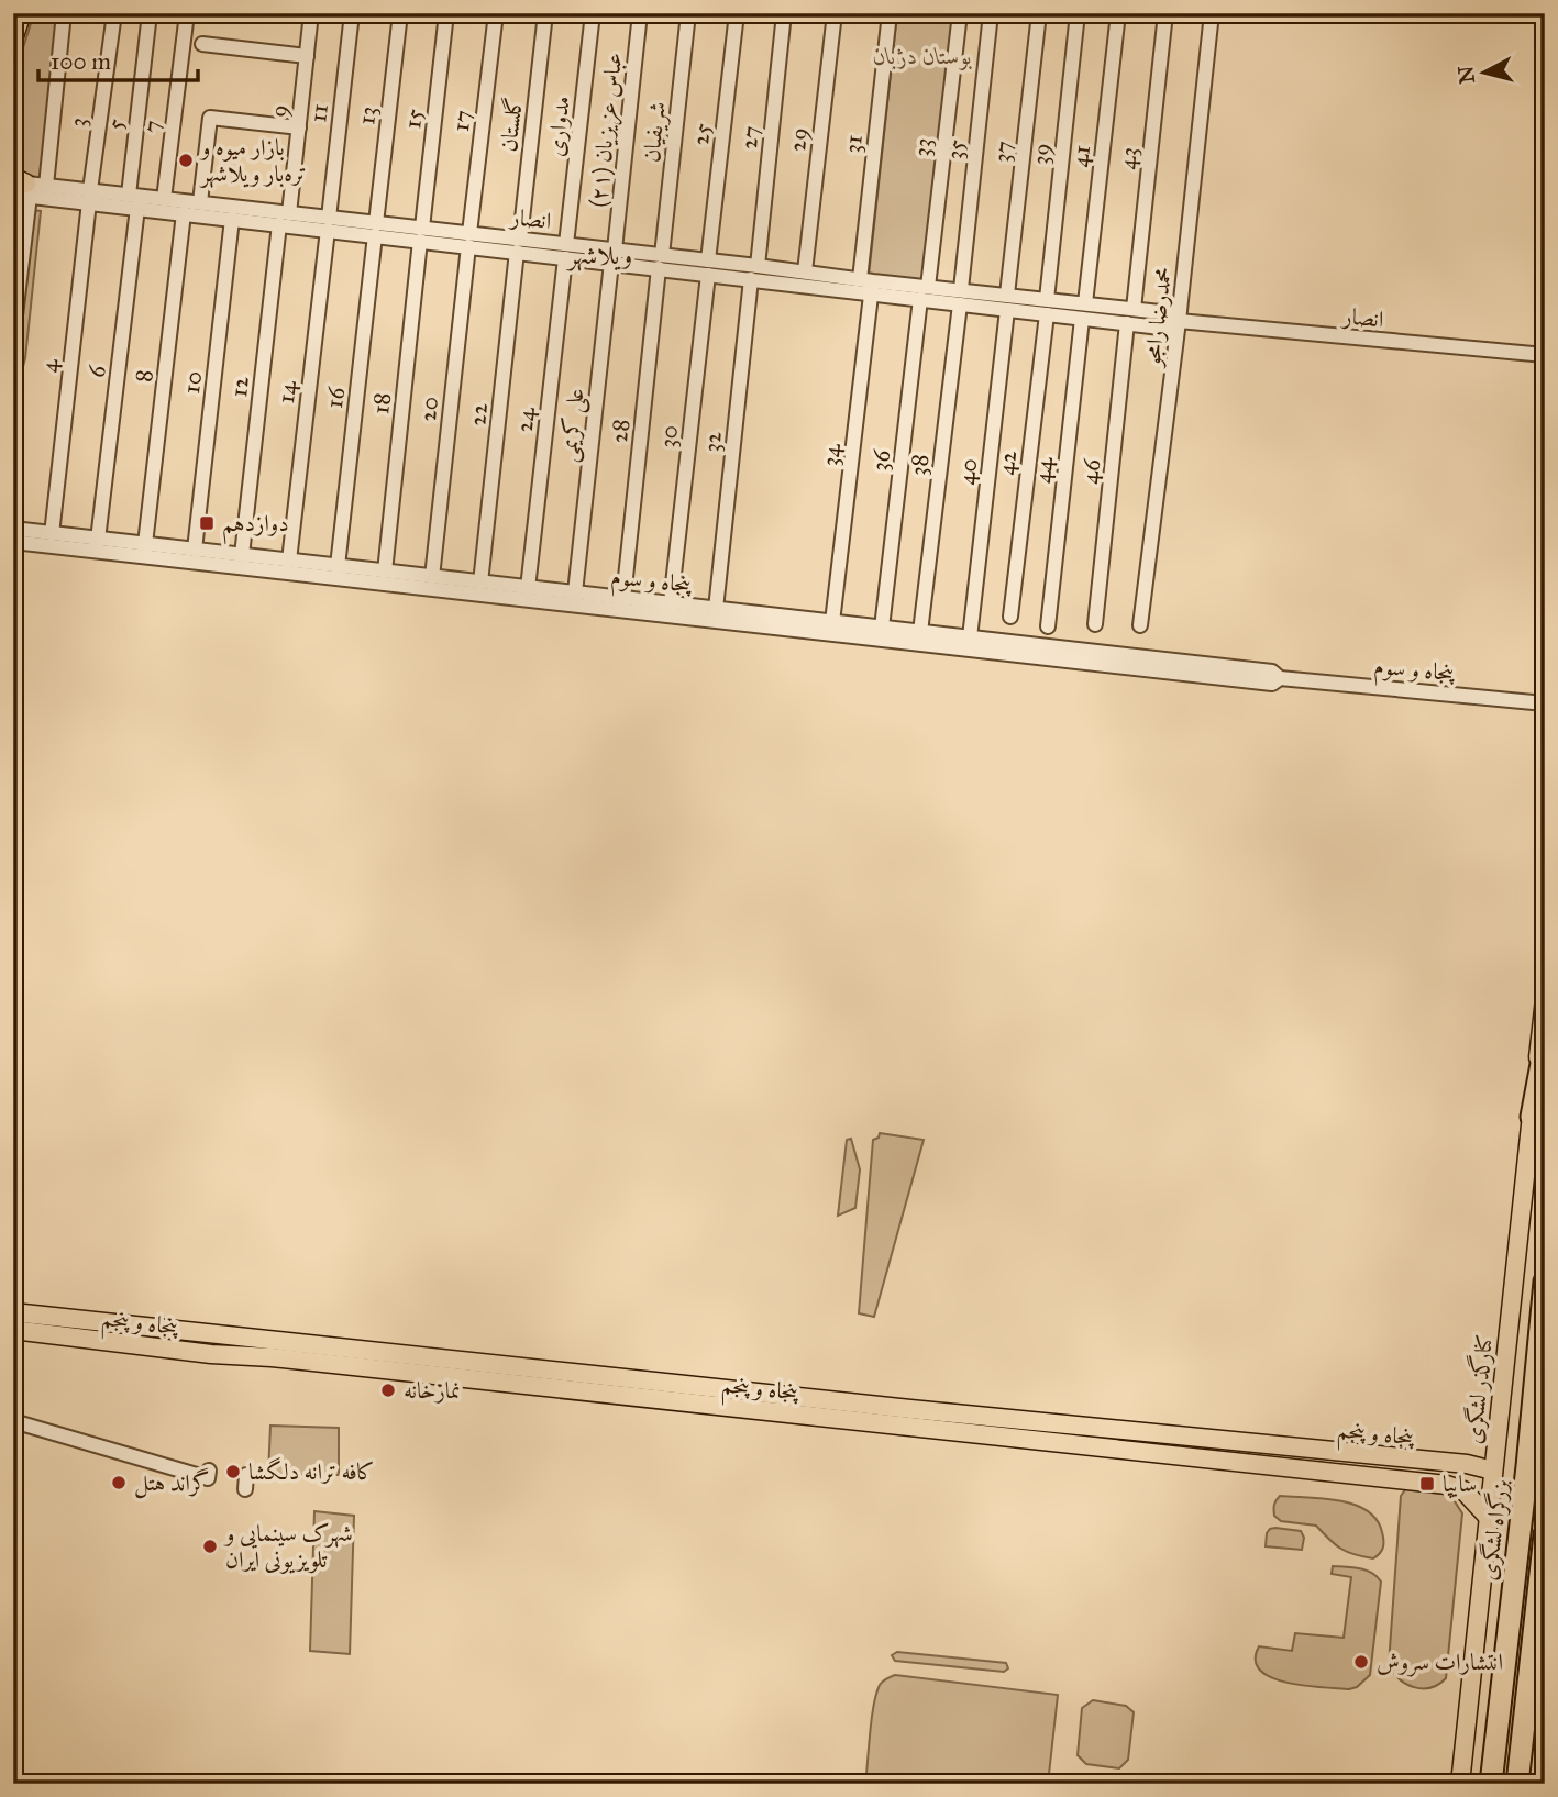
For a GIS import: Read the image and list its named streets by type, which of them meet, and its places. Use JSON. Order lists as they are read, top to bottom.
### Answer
{
  "streets": {
    "highway": ["بزرگراه لشگری"],
    "main road": ["پنجاه و پنجم", "کنارگذر لشگری"],
    "street": [
      "9",
      "11",
      "13",
      "15",
      "17",
      "3",
      "5",
      "گلستان",
      "7",
      "مدواری",
      "عباس عزیزیان (۲۱)",
      "شریفیان",
      "25",
      "27",
      "29",
      "31",
      "33",
      "35",
      "37",
      "39",
      "41",
      "43",
      "انصار",
      "محمدرضا رامجو",
      "4",
      "6",
      "8",
      "10",
      "12",
      "14",
      "16",
      "18",
      "20",
      "22",
      "24",
      "علی کریمی",
      "28",
      "30",
      "32",
      "34",
      "36",
      "42",
      "38",
      "44",
      "40",
      "46",
      "پنجاه و سوم"
    ]
  },
  "crossings": [
    ["9", "انصار"],
    ["9", "12"],
    ["11", "انصار"],
    ["11", "14"],
    ["13", "انصار"],
    ["13", "16"],
    ["15", "انصار"],
    ["15", "18"],
    ["17", "انصار"],
    ["17", "20"],
    ["3", "انصار"],
    ["3", "4"],
    ["5", "انصار"],
    ["گلستان", "انصار"],
    ["گلستان", "22"],
    ["7", "انصار"],
    ["مدواری", "انصار"],
    ["مدواری", "24"],
    ["عباس عزیزیان (۲۱)", "انصار"],
    ["عباس عزیزیان (۲۱)", "علی کریمی"],
    ["شریفیان", "انصار"],
    ["شریفیان", "28"],
    ["25", "انصار"],
    ["25", "30"],
    ["27", "انصار"],
    ["27", "32"],
    ["29", "انصار"],
    ["31", "انصار"],
    ["31", "34"],
    ["33", "انصار"],
    ["33", "36"],
    ["35", "انصار"],
    ["35", "38"],
    ["37", "انصار"],
    ["39", "انصار"],
    ["41", "انصار"],
    ["43", "انصار"],
    ["انصار", "محمدرضا رامجو"],
    ["انصار", "4"],
    ["انصار", "6"],
    ["انصار", "8"],
    ["انصار", "10"],
    ["انصار", "12"],
    ["انصار", "14"],
    ["انصار", "16"],
    ["انصار", "18"],
    ["انصار", "20"],
    ["انصار", "22"],
    ["انصار", "24"],
    ["انصار", "علی کریمی"],
    ["انصار", "28"],
    ["انصار", "30"],
    ["انصار", "32"],
    ["انصار", "34"],
    ["انصار", "36"],
    ["انصار", "42"],
    ["انصار", "38"],
    ["انصار", "44"],
    ["انصار", "40"],
    ["انصار", "46"],
    ["4", "پنجاه و سوم"],
    ["6", "پنجاه و سوم"],
    ["8", "پنجاه و سوم"],
    ["10", "پنجاه و سوم"],
    ["12", "پنجاه و سوم"],
    ["14", "پنجاه و سوم"],
    ["16", "پنجاه و سوم"],
    ["18", "پنجاه و سوم"],
    ["20", "پنجاه و سوم"],
    ["22", "پنجاه و سوم"],
    ["24", "پنجاه و سوم"],
    ["علی کریمی", "پنجاه و سوم"],
    ["28", "پنجاه و سوم"],
    ["30", "پنجاه و سوم"],
    ["32", "پنجاه و سوم"],
    ["34", "پنجاه و سوم"],
    ["36", "پنجاه و سوم"],
    ["38", "پنجاه و سوم"],
    ["40", "پنجاه و سوم"],
    ["پنجاه و پنجم", "کنارگذر لشگری"]
  ],
  "districts": ["ویلاشهر"],
  "parks": ["بوستان دژبان"],
  "places": {
    "other": [
      "بازار میوه و تره‌بار ویلاشهر",
      "نمازخانه",
      "کافه ترانه دلگشا",
      "گراند هتل",
      "شهرک سینمایی و تلویزیونی ایران",
      "انتشارات سروش"
    ],
    "transit": ["دوازدهم", "سایپا"]
  },
  "scale_bar": "100 m",
  "north": "left"
}
